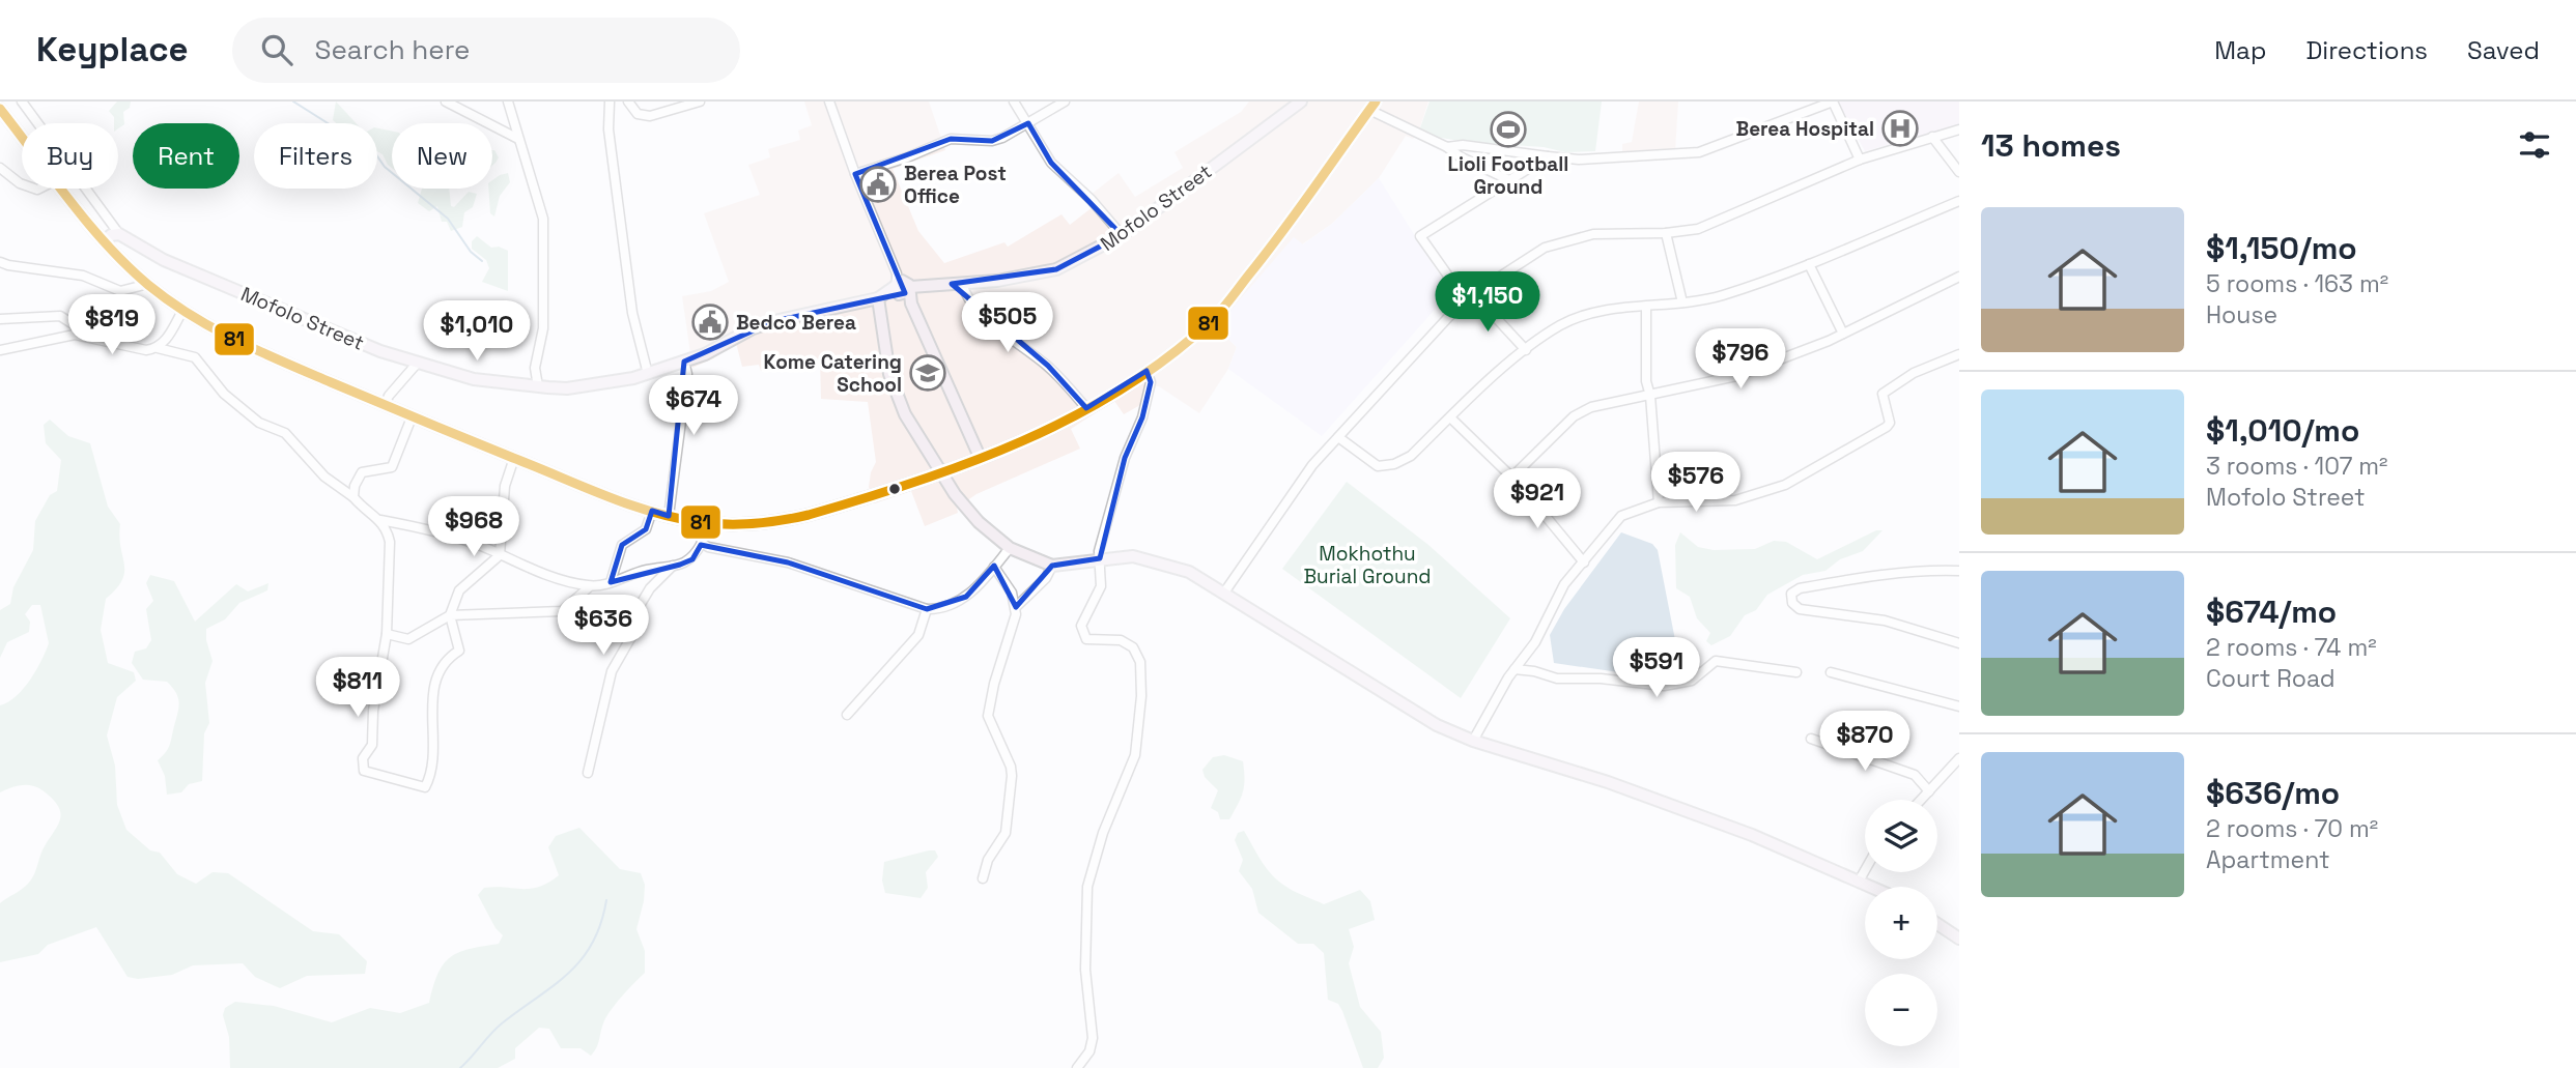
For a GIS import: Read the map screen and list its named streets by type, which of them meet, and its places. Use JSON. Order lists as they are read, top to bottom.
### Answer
{
  "streets": {
    "main road": ["Mofolo Street"]
  },
  "parks": ["Mokhothu Burial Ground"],
  "places": {
    "hospital": ["Berea Hospital"],
    "sports": ["Lioli Football Ground"],
    "public building": ["Berea Post Office", "Bedco Berea"],
    "school or university": ["Kome Catering School"]
  },
  "lines": ["transit line 81"],
  "page": {
    "header": "Keyplace",
    "search": "Search here",
    "nav": ["Map", "Directions", "Saved"],
    "heading": "13 homes",
    "chip": [
      "Buy",
      "Rent",
      "Filters",
      "New"
    ],
    "list": [
      {
        "name": "$1,150/mo",
        "note": "5 rooms · 163 m² · House"
      },
      {
        "name": "$1,010/mo",
        "note": "3 rooms · 107 m² · Mofolo Street"
      },
      {
        "name": "$674/mo",
        "note": "2 rooms · 74 m² · Court Road"
      },
      {
        "name": "$636/mo",
        "note": "2 rooms · 70 m² · Apartment"
      }
    ],
    "price": [
      "$1,150",
      "$505",
      "$819",
      "$1,010",
      "$796",
      "$674",
      "$576",
      "$921",
      "$968",
      "$636",
      "$591",
      "$811",
      "$870"
    ],
    "map_buttons": ["+", "−"]
  }
}
